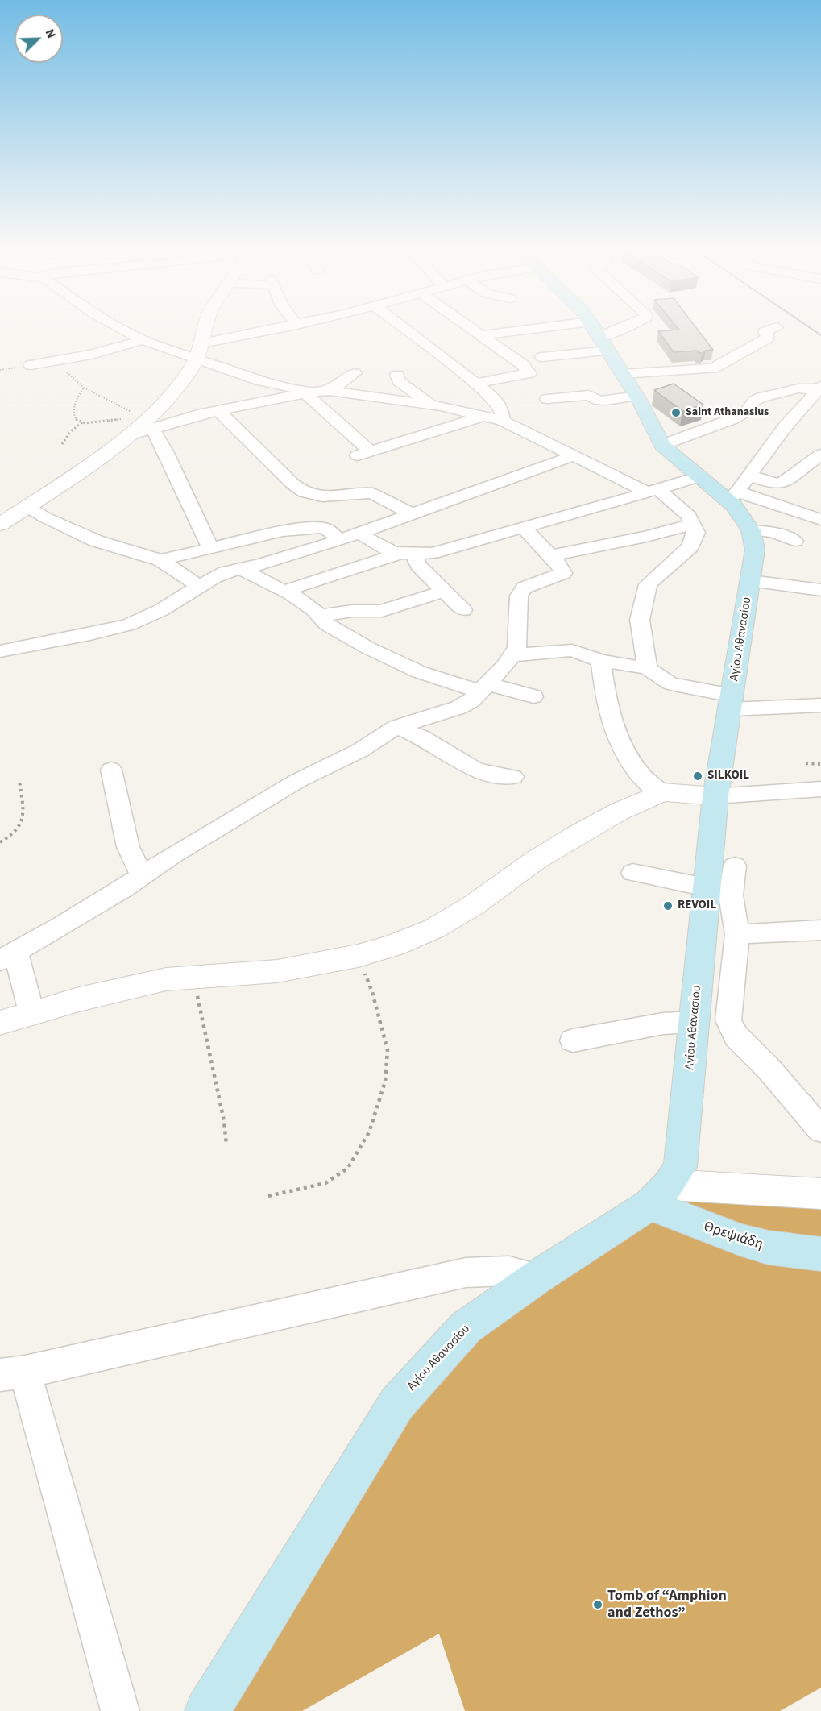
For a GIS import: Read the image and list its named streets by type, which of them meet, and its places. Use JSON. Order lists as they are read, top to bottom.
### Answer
{
  "streets": {
    "main road": ["Αγίου Αθανασίου", "Θρεψιάδη"]
  },
  "crossings": [
    ["Αγίου Αθανασίου", "Θρεψιάδη"]
  ],
  "places": [
    "Saint Athanasius",
    "SILKOIL",
    "REVOIL",
    "Tomb of “Amphion and Zethos”"
  ],
  "north": "top right"
}
